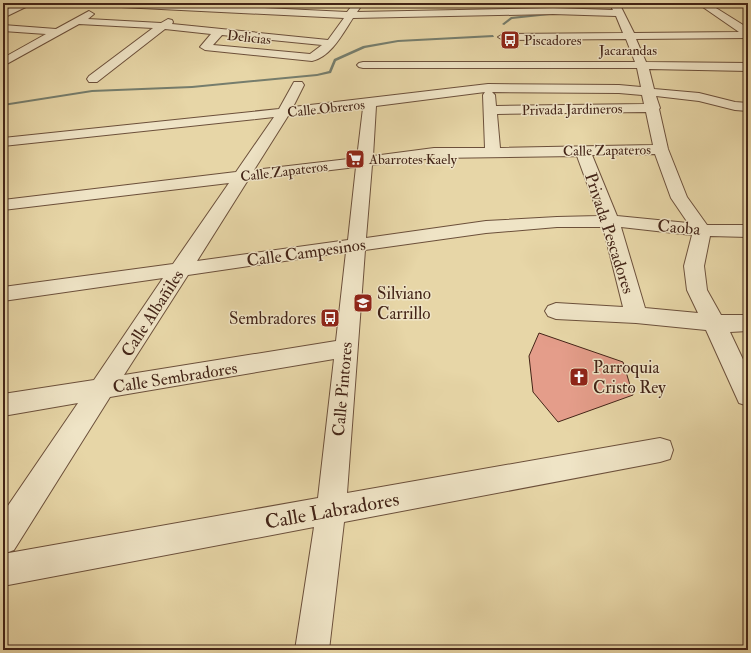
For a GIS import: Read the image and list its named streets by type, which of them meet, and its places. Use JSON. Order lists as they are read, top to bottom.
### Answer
{
  "streets": {
    "street": [
      "Delicias",
      "Jacarandas",
      "Calle Obreros",
      "Privada Jardineros",
      "Calle Zapateros",
      "Caoba",
      "Privada Pescadores",
      "Calle Campesinos",
      "Calle Albañiles",
      "Calle Sembradores",
      "Calle Pintores",
      "Calle Labradores"
    ]
  },
  "crossings": [
    ["Calle Obreros", "Calle Albañiles"],
    ["Calle Obreros", "Calle Pintores"],
    ["Calle Zapateros", "Privada Pescadores"],
    ["Calle Zapateros", "Calle Albañiles"],
    ["Calle Zapateros", "Calle Pintores"],
    ["Caoba", "Privada Pescadores"],
    ["Caoba", "Calle Campesinos"],
    ["Privada Pescadores", "Calle Campesinos"],
    ["Calle Campesinos", "Calle Albañiles"],
    ["Calle Campesinos", "Calle Pintores"],
    ["Calle Albañiles", "Calle Sembradores"],
    ["Calle Sembradores", "Calle Pintores"],
    ["Calle Pintores", "Calle Labradores"]
  ],
  "places": {
    "bus stop": ["Piscadores", "Sembradores"],
    "supermarket": ["Abarrotes Kaely"],
    "school or university": ["Silviano Carrillo"],
    "church": ["Parroquia Cristo Rey"]
  }
}
